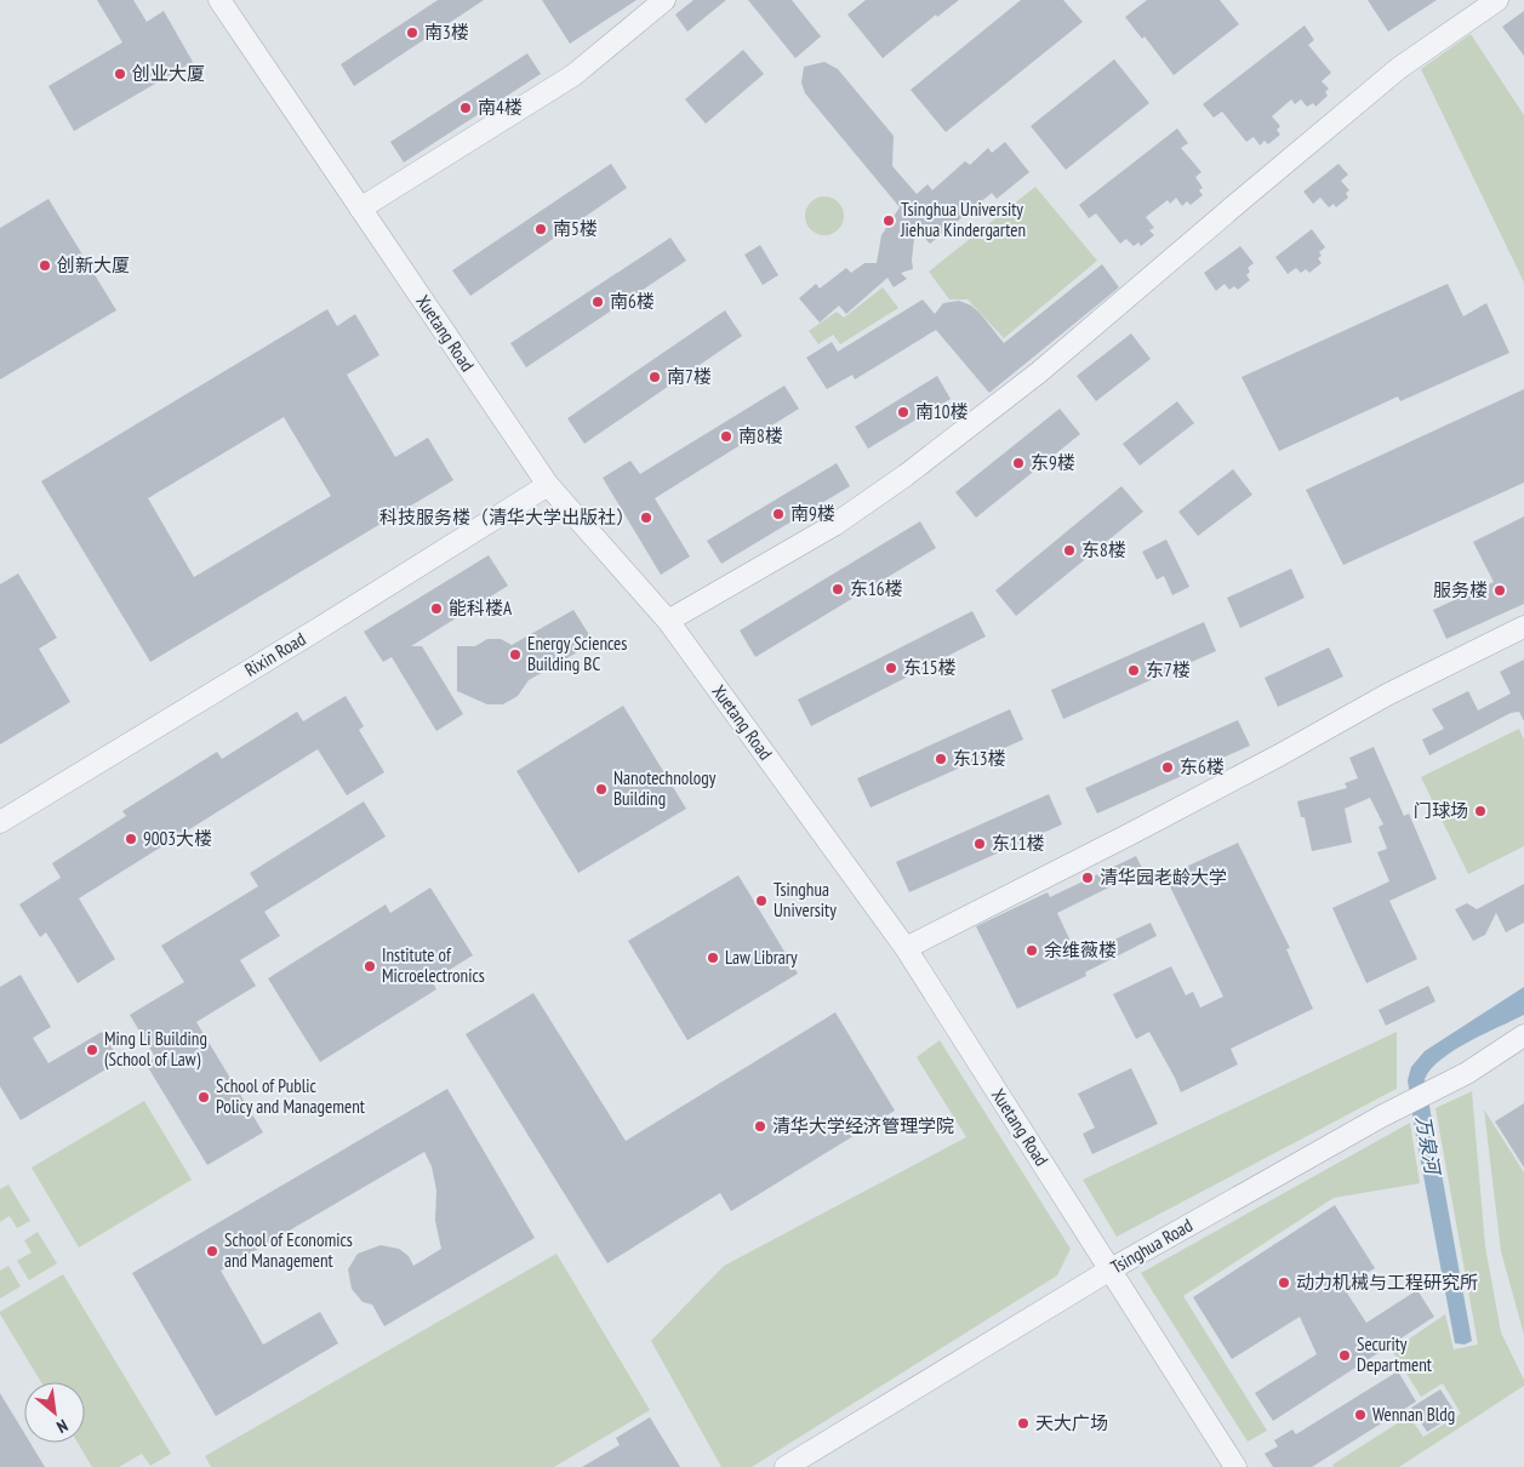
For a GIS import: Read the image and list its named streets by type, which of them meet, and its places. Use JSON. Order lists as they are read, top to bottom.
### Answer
{
  "streets": {
    "street": ["Xuetang Road", "Rixin Road", "Tsinghua Road"]
  },
  "crossings": [
    ["Xuetang Road", "Rixin Road"],
    ["Xuetang Road", "Tsinghua Road"]
  ],
  "water": ["万泉河"],
  "places": [
    "南3楼",
    "创业大厦",
    "南4楼",
    "Tsinghua University Jiehua Kindergarten",
    "南5楼",
    "创新大厦",
    "南6楼",
    "南7楼",
    "南10楼",
    "南8楼",
    "东9楼",
    "南9楼",
    "科技服务楼（清华大学出版社）",
    "东8楼",
    "东16楼",
    "服务楼",
    "能科楼A",
    "Energy Sciences Building BC",
    "东15楼",
    "东7楼",
    "东13楼",
    "东6楼",
    "Nanotechnology Building",
    "门球场",
    "9003大楼",
    "东11楼",
    "清华园老龄大学",
    "Tsinghua University",
    "余维薇楼",
    "Law Library",
    "Institute of Microelectronics",
    "Ming Li Building (School of Law)",
    "School of Public Policy and Management",
    "清华大学经济管理学院",
    "School of Economics and Management",
    "动力机械与工程研究所",
    "Security Department",
    "Wennan Bldg",
    "天大广场"
  ],
  "north": "bottom right"
}
